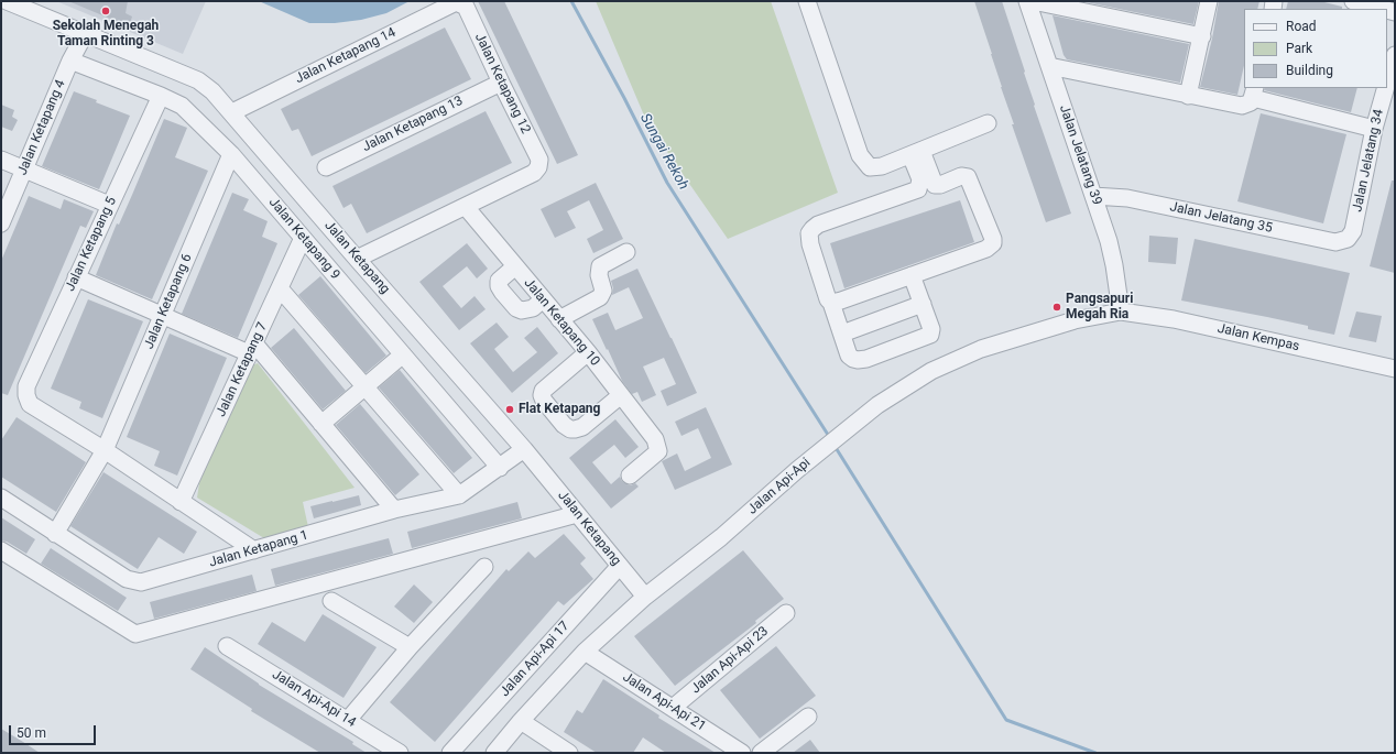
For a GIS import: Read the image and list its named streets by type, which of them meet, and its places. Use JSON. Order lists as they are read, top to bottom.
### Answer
{
  "streets": {
    "street": [
      "Jalan Ketapang 14",
      "Jalan Ketapang 12",
      "Jalan Ketapang 13",
      "Jalan Ketapang 4",
      "Jalan Jelatang 39",
      "Jalan Jelatang 34",
      "Jalan Jelatang 35",
      "Jalan Ketapang 9",
      "Jalan Ketapang 5",
      "Jalan Ketapang",
      "Jalan Ketapang 6",
      "Jalan Ketapang 10",
      "Jalan Kempas",
      "Jalan Ketapang 7",
      "Jalan Api-Api",
      "Jalan Ketapang 1",
      "Jalan Api-Api 17",
      "Jalan Api-Api 23",
      "Jalan Api-Api 14",
      "Jalan Api-Api 21"
    ]
  },
  "crossings": [
    ["Jalan Ketapang 14", "Jalan Ketapang 12"],
    ["Jalan Ketapang 14", "Jalan Ketapang"],
    ["Jalan Ketapang 12", "Jalan Ketapang 13"],
    ["Jalan Ketapang 12", "Jalan Ketapang 10"],
    ["Jalan Ketapang 4", "Jalan Ketapang 9"],
    ["Jalan Ketapang 4", "Jalan Ketapang"],
    ["Jalan Jelatang 39", "Jalan Jelatang 35"],
    ["Jalan Jelatang 39", "Jalan Kempas"],
    ["Jalan Jelatang 39", "Jalan Api-Api"],
    ["Jalan Jelatang 34", "Jalan Jelatang 35"],
    ["Jalan Ketapang 9", "Jalan Ketapang 5"],
    ["Jalan Ketapang 9", "Jalan Ketapang 6"],
    ["Jalan Ketapang 9", "Jalan Ketapang 7"],
    ["Jalan Ketapang 9", "Jalan Ketapang 1"],
    ["Jalan Ketapang 5", "Jalan Ketapang 6"],
    ["Jalan Ketapang", "Jalan Api-Api"],
    ["Jalan Ketapang", "Jalan Ketapang 1"],
    ["Jalan Ketapang", "Jalan Api-Api 17"],
    ["Jalan Ketapang 6", "Jalan Ketapang 1"],
    ["Jalan Kempas", "Jalan Api-Api"],
    ["Jalan Api-Api", "Jalan Api-Api 21"],
    ["Jalan Api-Api 23", "Jalan Api-Api 21"]
  ],
  "water": ["Sungai Rekoh"],
  "places": ["Sekolah Menegah Taman Rinting 3", "Pangsapuri Megah Ria", "Flat Ketapang"],
  "legend": ["Road", "Park", "Building"],
  "scale_bar": "50 m"
}
